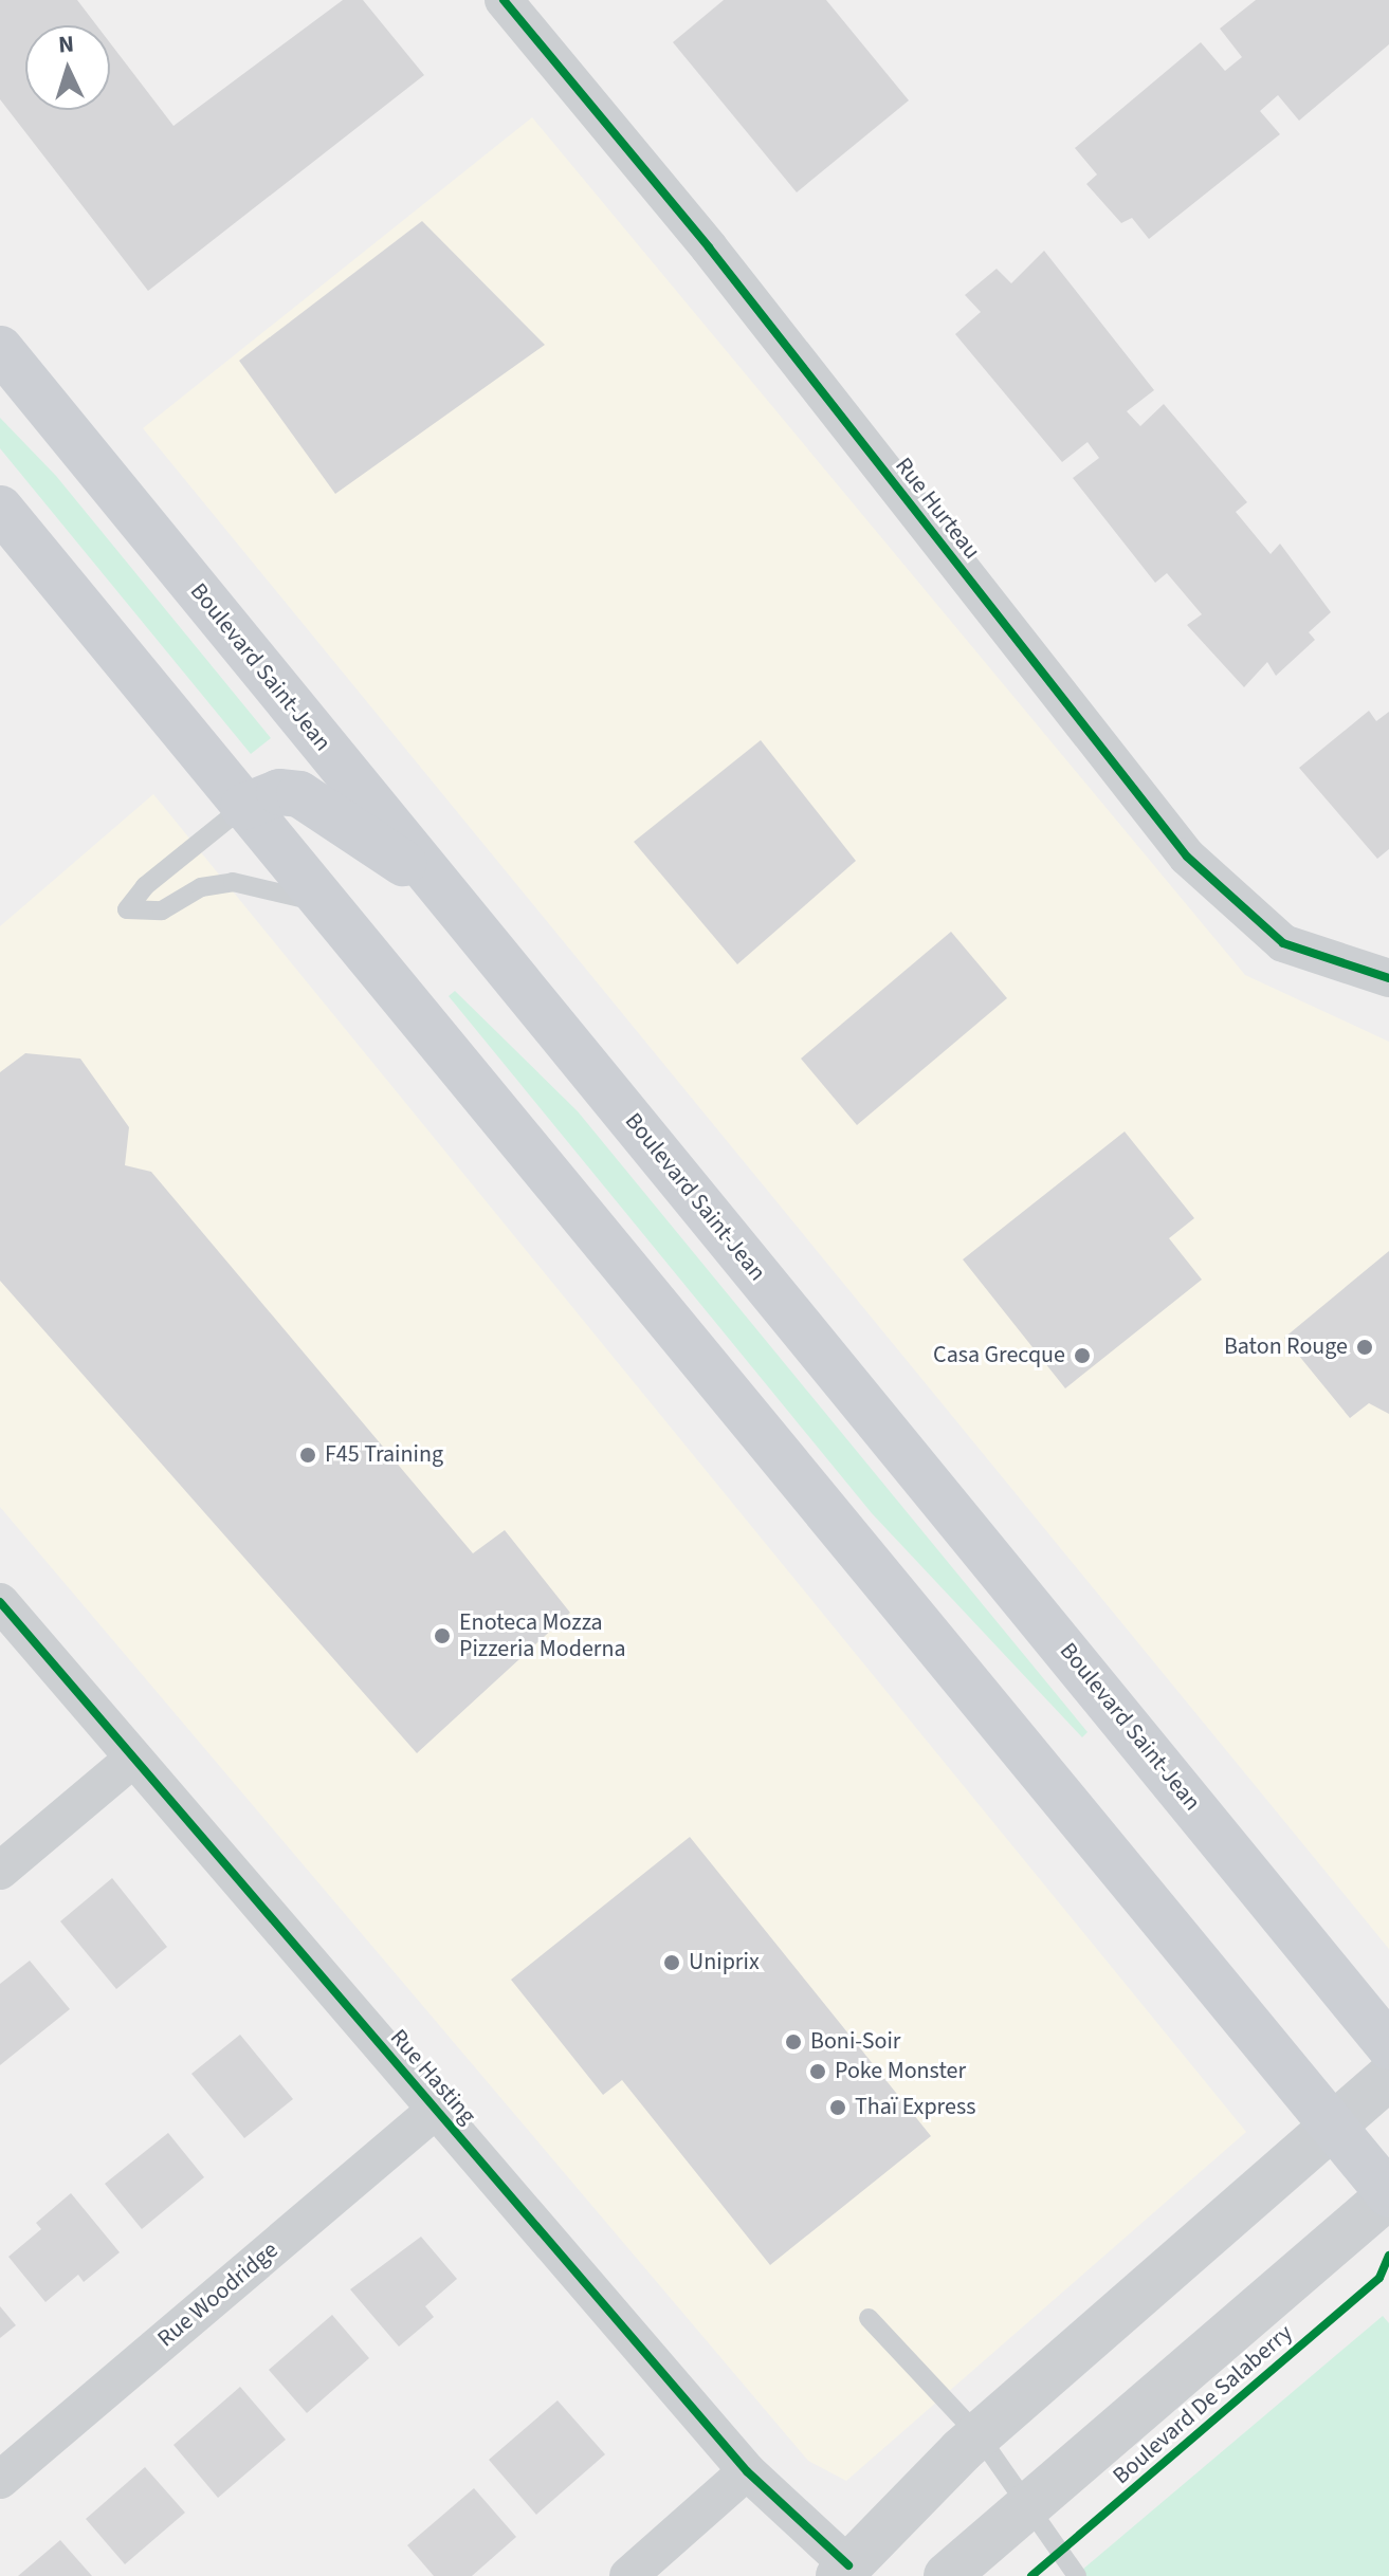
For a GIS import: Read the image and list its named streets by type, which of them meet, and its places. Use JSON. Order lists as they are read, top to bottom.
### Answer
{
  "streets": {
    "main road": ["Boulevard Saint-Jean"],
    "street": [
      "Rue Hurteau",
      "Rue Hasting",
      "Rue Woodridge",
      "Boulevard De Salaberry"
    ]
  },
  "crossings": [
    ["Rue Hasting", "Rue Woodridge"]
  ],
  "places": [
    "Baton Rouge",
    "Casa Grecque",
    "F45 Training",
    "Enoteca Mozza Pizzeria Moderna",
    "Uniprix",
    "Boni-Soir",
    "Poke Monster",
    "Thaï Express"
  ],
  "north": "top"
}
